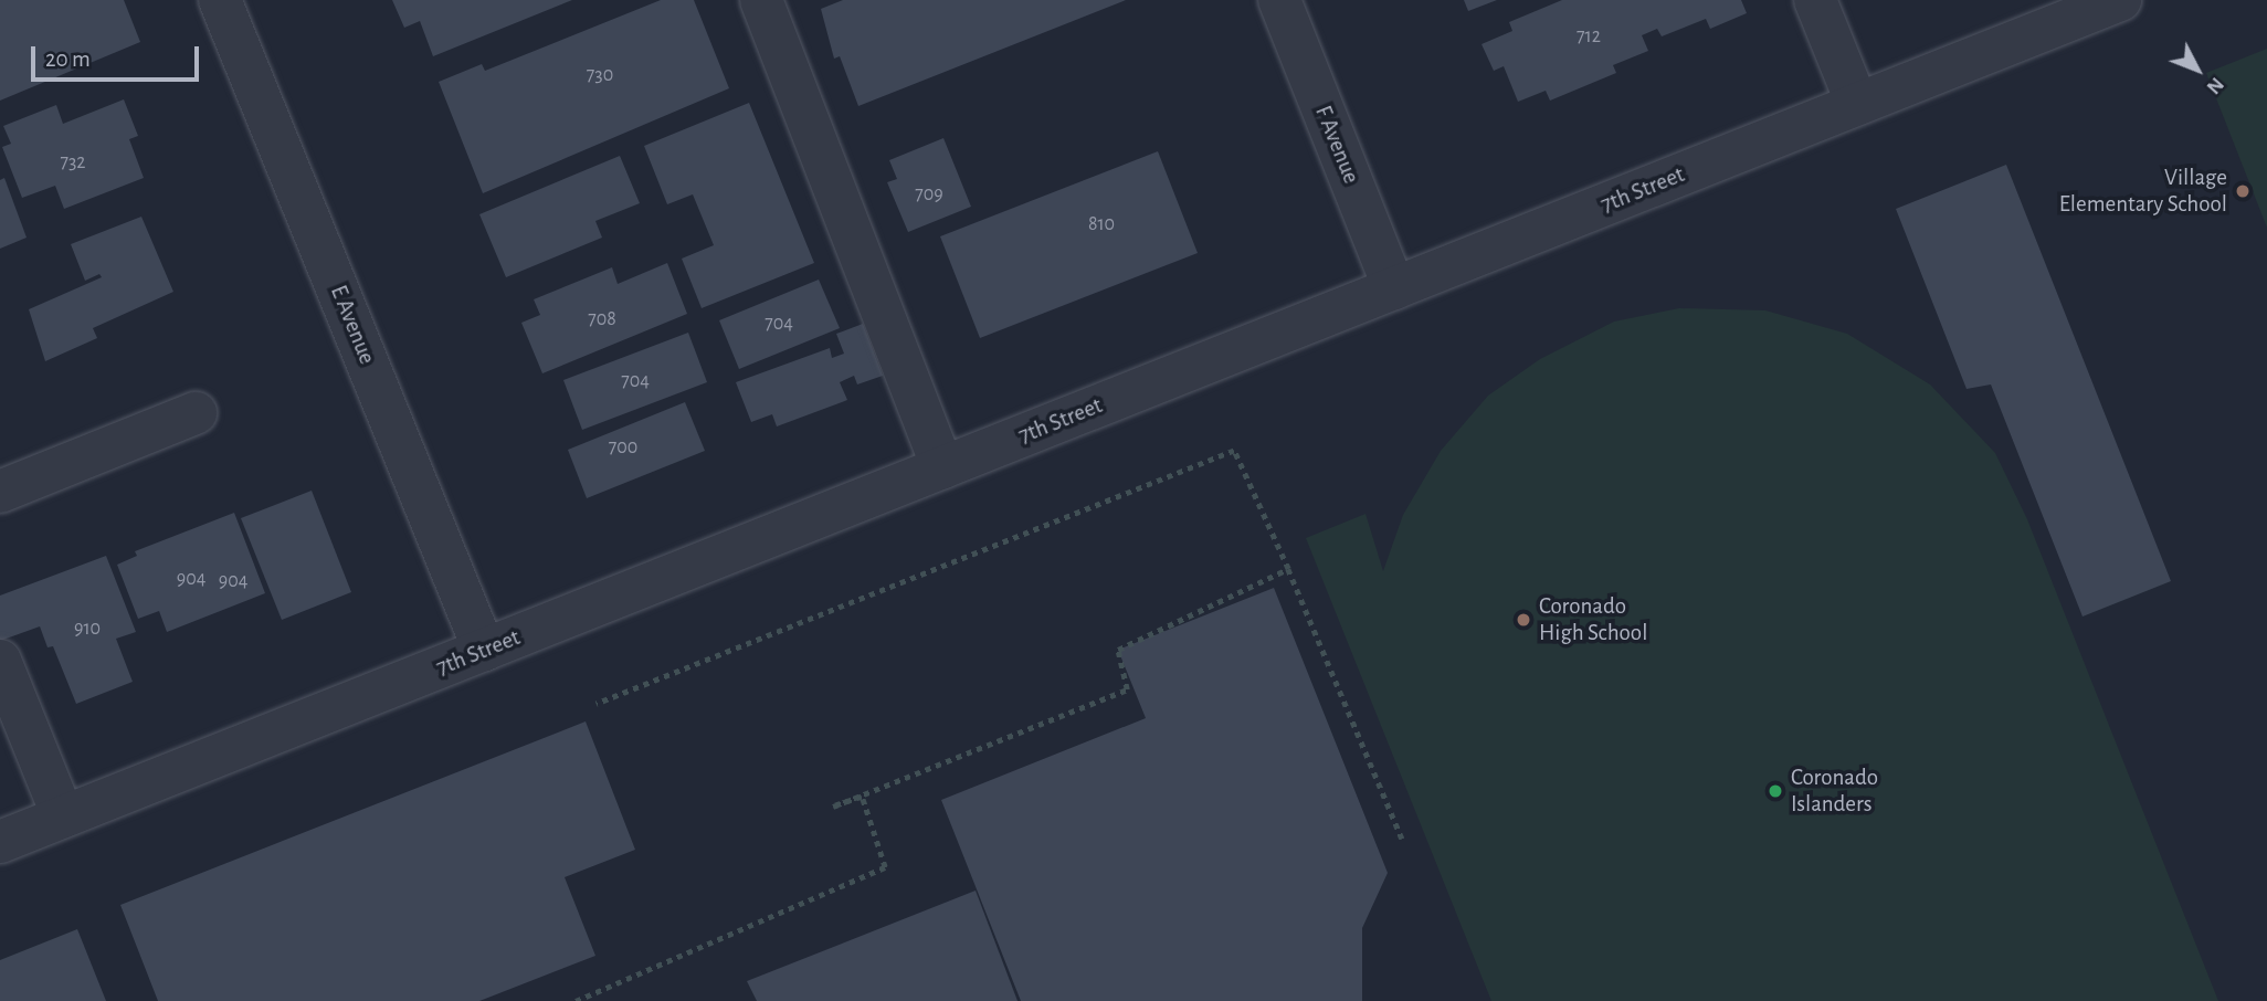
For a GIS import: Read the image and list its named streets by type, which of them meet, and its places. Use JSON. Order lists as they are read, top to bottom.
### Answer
{
  "streets": {
    "street": ["F Avenue", "7th Street", "E Avenue"]
  },
  "crossings": [
    ["F Avenue", "7th Street"],
    ["7th Street", "E Avenue"]
  ],
  "places": ["Village Elementary School", "Coronado High School", "Coronado Islanders"],
  "house_numbers": [
    "712",
    "730",
    "732",
    "709",
    "810",
    "708",
    "704",
    "704",
    "700",
    "904",
    "904",
    "910"
  ],
  "scale_bar": "20 m",
  "north": "bottom right"
}
